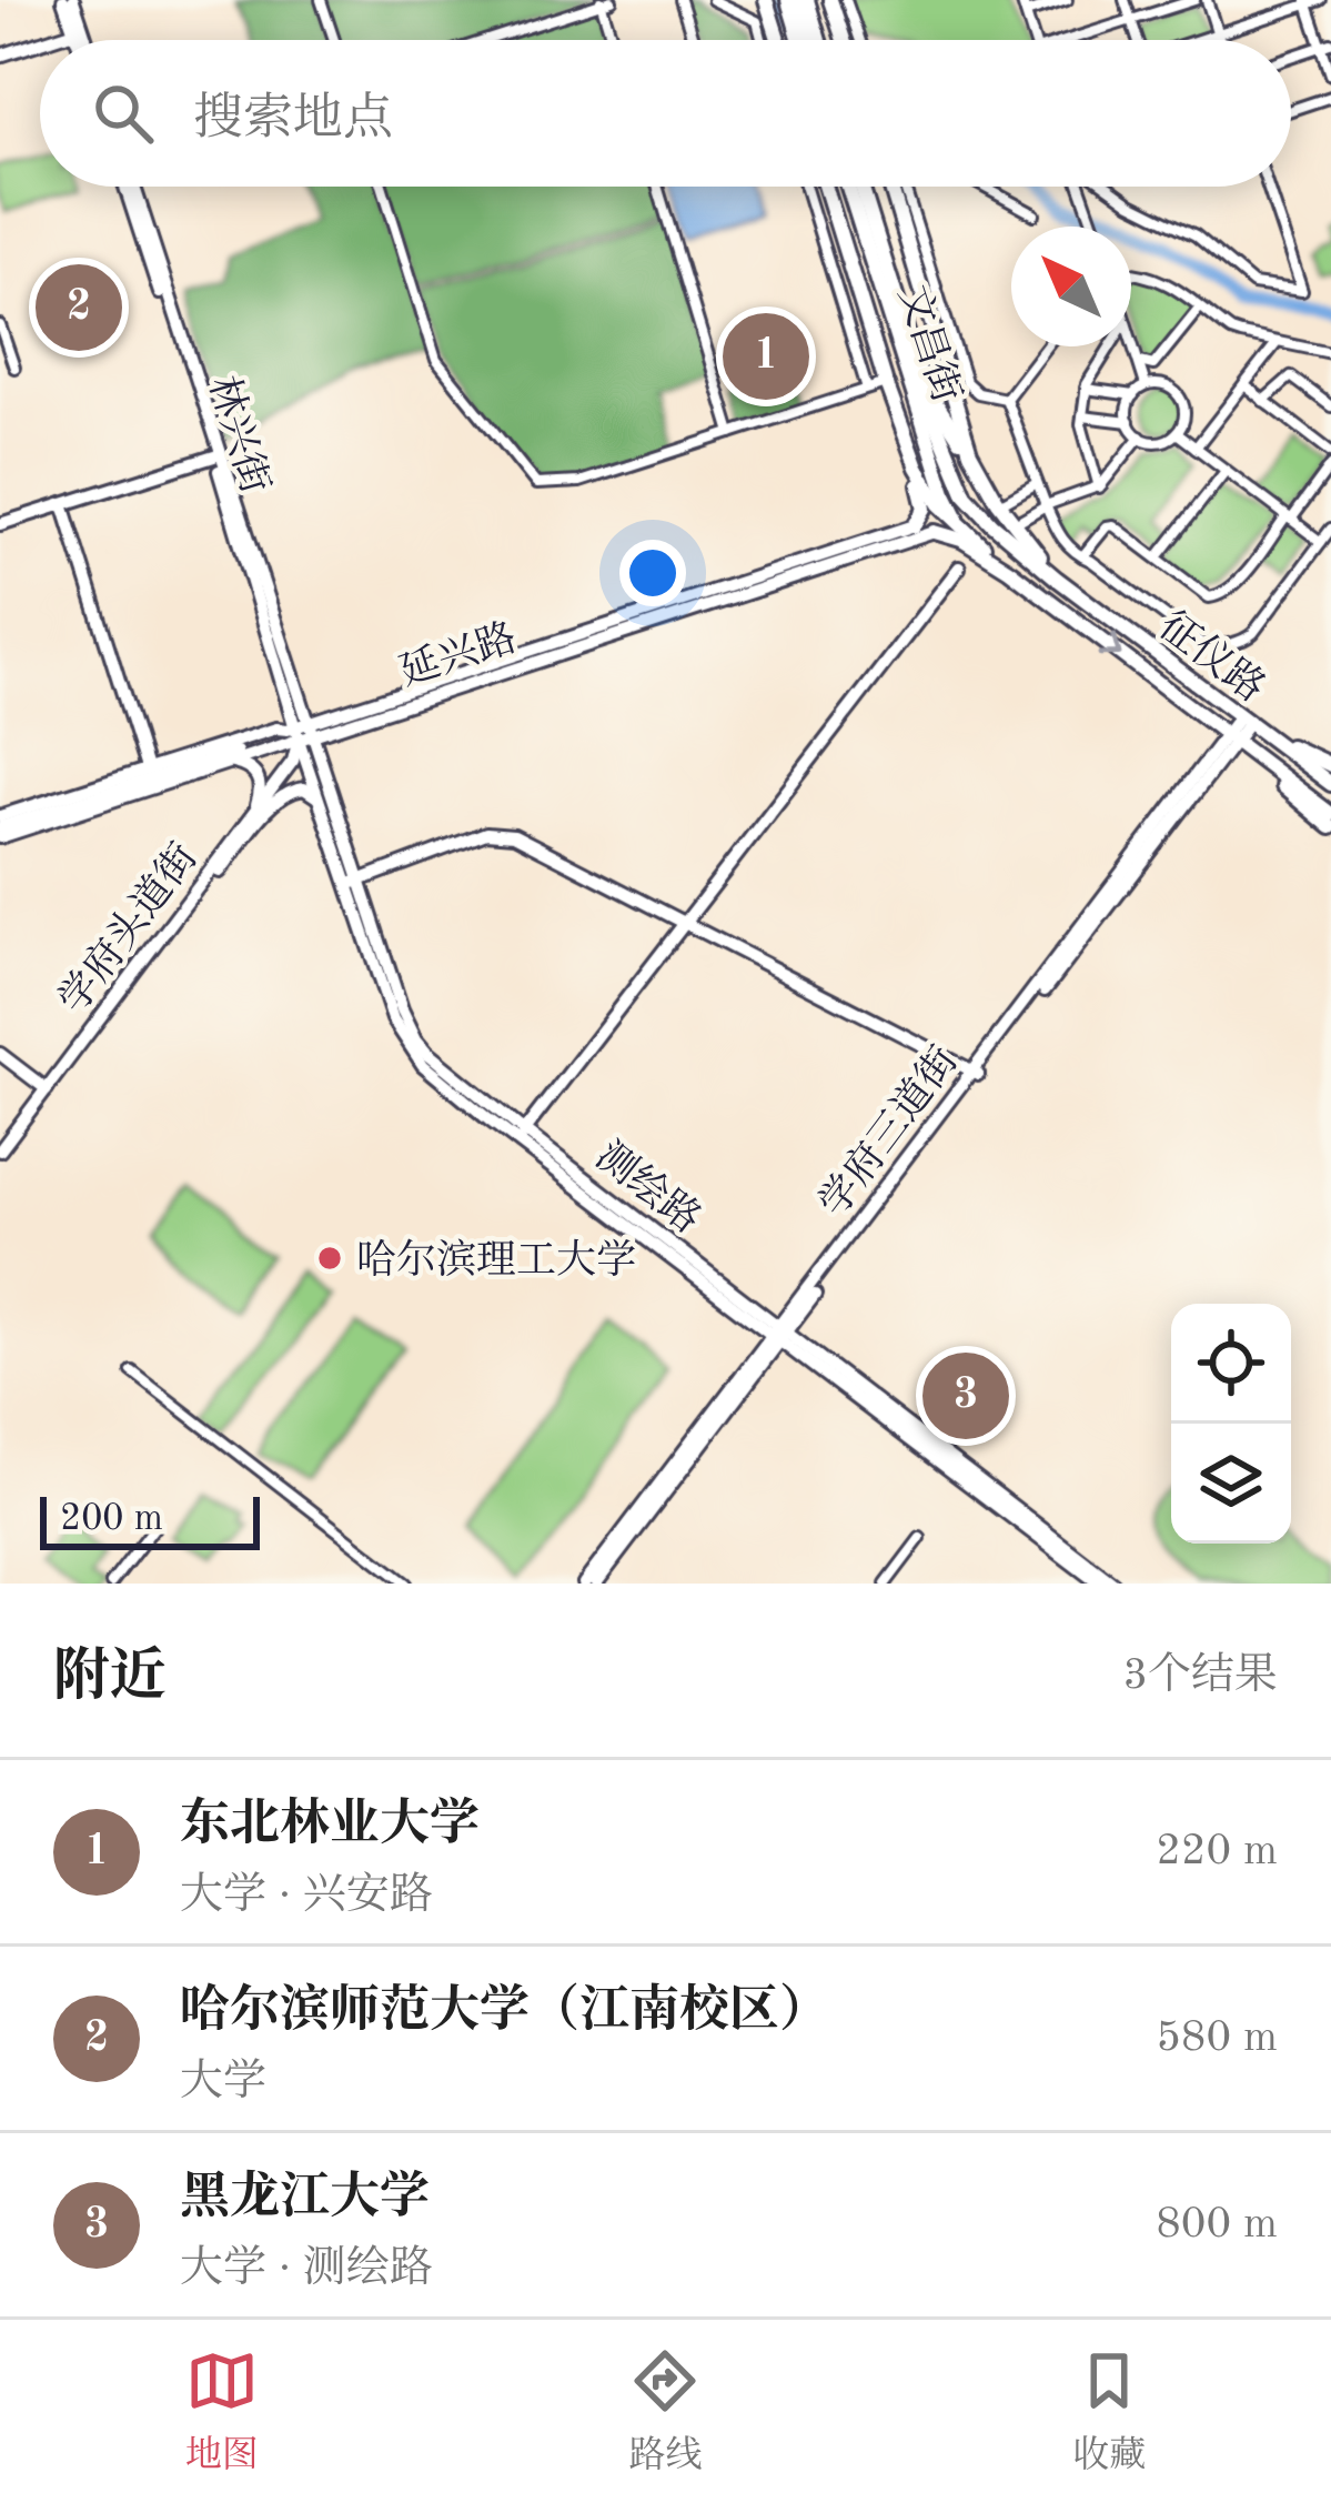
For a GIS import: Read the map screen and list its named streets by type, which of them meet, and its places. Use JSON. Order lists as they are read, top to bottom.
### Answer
{
  "streets": {
    "main road": [
      "文昌街",
      "林兴街",
      "延兴路",
      "征仪路",
      "学府头道街",
      "学府三道街",
      "测绘路"
    ]
  },
  "crossings": [
    ["文昌街", "征仪路"],
    ["林兴街", "延兴路"],
    ["林兴街", "学府头道街"],
    ["林兴街", "测绘路"],
    ["延兴路", "学府头道街"],
    ["延兴路", "测绘路"],
    ["征仪路", "学府三道街"],
    ["学府头道街", "测绘路"],
    ["学府三道街", "测绘路"]
  ],
  "places": ["哈尔滨理工大学"],
  "scale_bar": "200 m",
  "north": "top left",
  "page": {
    "search": "搜索地点",
    "pins": ["2", "1", "3"],
    "scale": "200 m",
    "heading": ["附近", "3个结果"],
    "list": [
      {
        "mark": "1",
        "name": "东北林业大学",
        "note": "大学 · 兴安路",
        "value": "220 m"
      },
      {
        "mark": "2",
        "name": "哈尔滨师范大学（江南校区）",
        "note": "大学",
        "value": "580 m"
      },
      {
        "mark": "3",
        "name": "黑龙江大学",
        "note": "大学 · 测绘路",
        "value": "800 m"
      }
    ],
    "nav": ["地图", "路线", "收藏"]
  }
}
